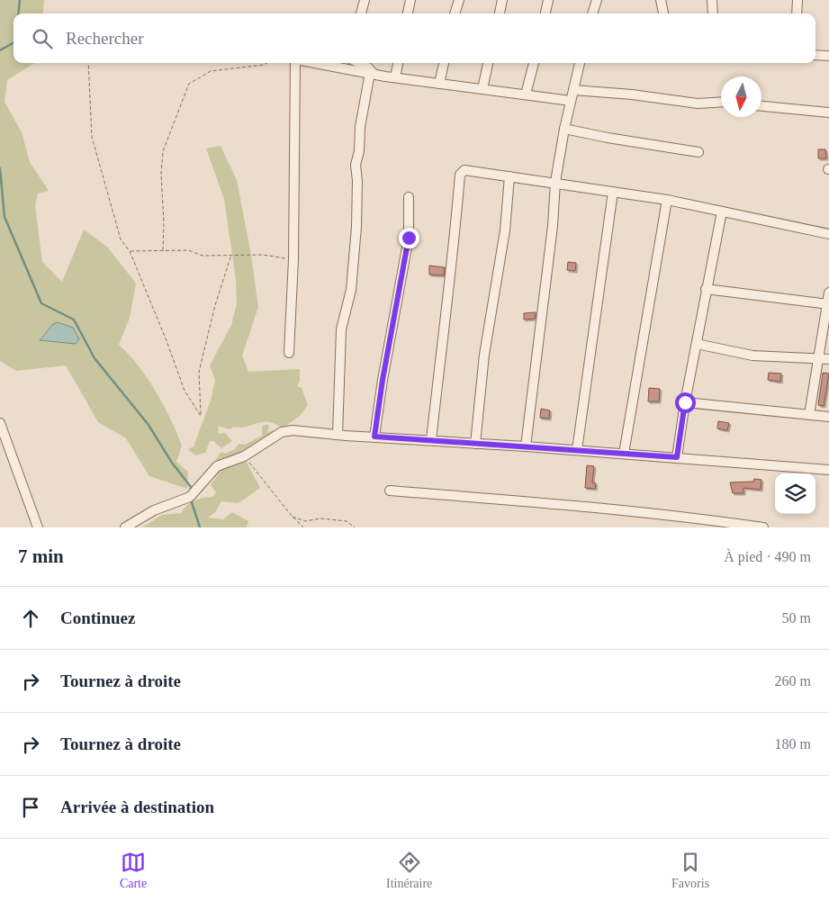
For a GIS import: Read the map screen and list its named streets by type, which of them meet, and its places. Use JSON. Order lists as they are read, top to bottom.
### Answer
{
  "north": "bottom",
  "page": {
    "search": "Rechercher",
    "heading": ["7 min", "À pied · 490 m"],
    "list": [
      ["Continuez", "50 m"],
      ["Tournez à droite", "260 m"],
      ["Tournez à droite", "180 m"],
      "Arrivée à destination"
    ],
    "nav": ["Carte", "Itinéraire", "Favoris"]
  }
}
